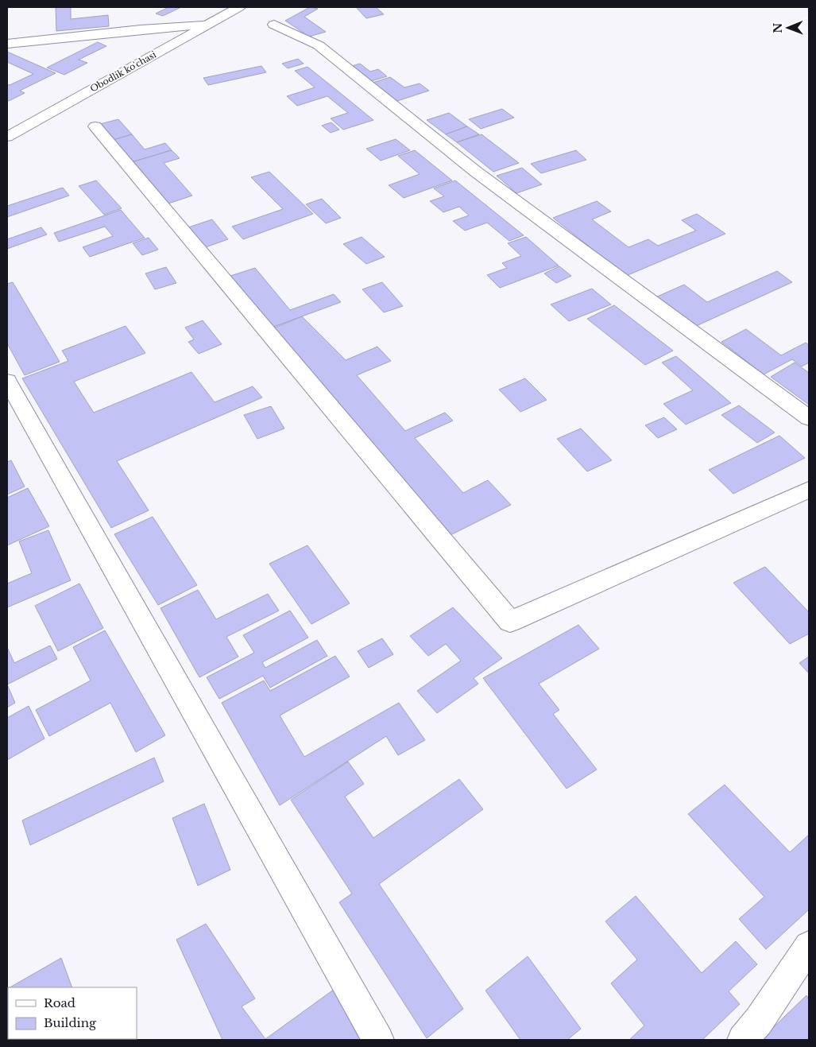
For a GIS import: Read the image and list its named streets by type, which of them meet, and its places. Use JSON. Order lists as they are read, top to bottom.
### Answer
{
  "streets": {
    "street": ["Obodlik ko'chasi"]
  },
  "legend": ["Road", "Building"],
  "north": "left"
}
